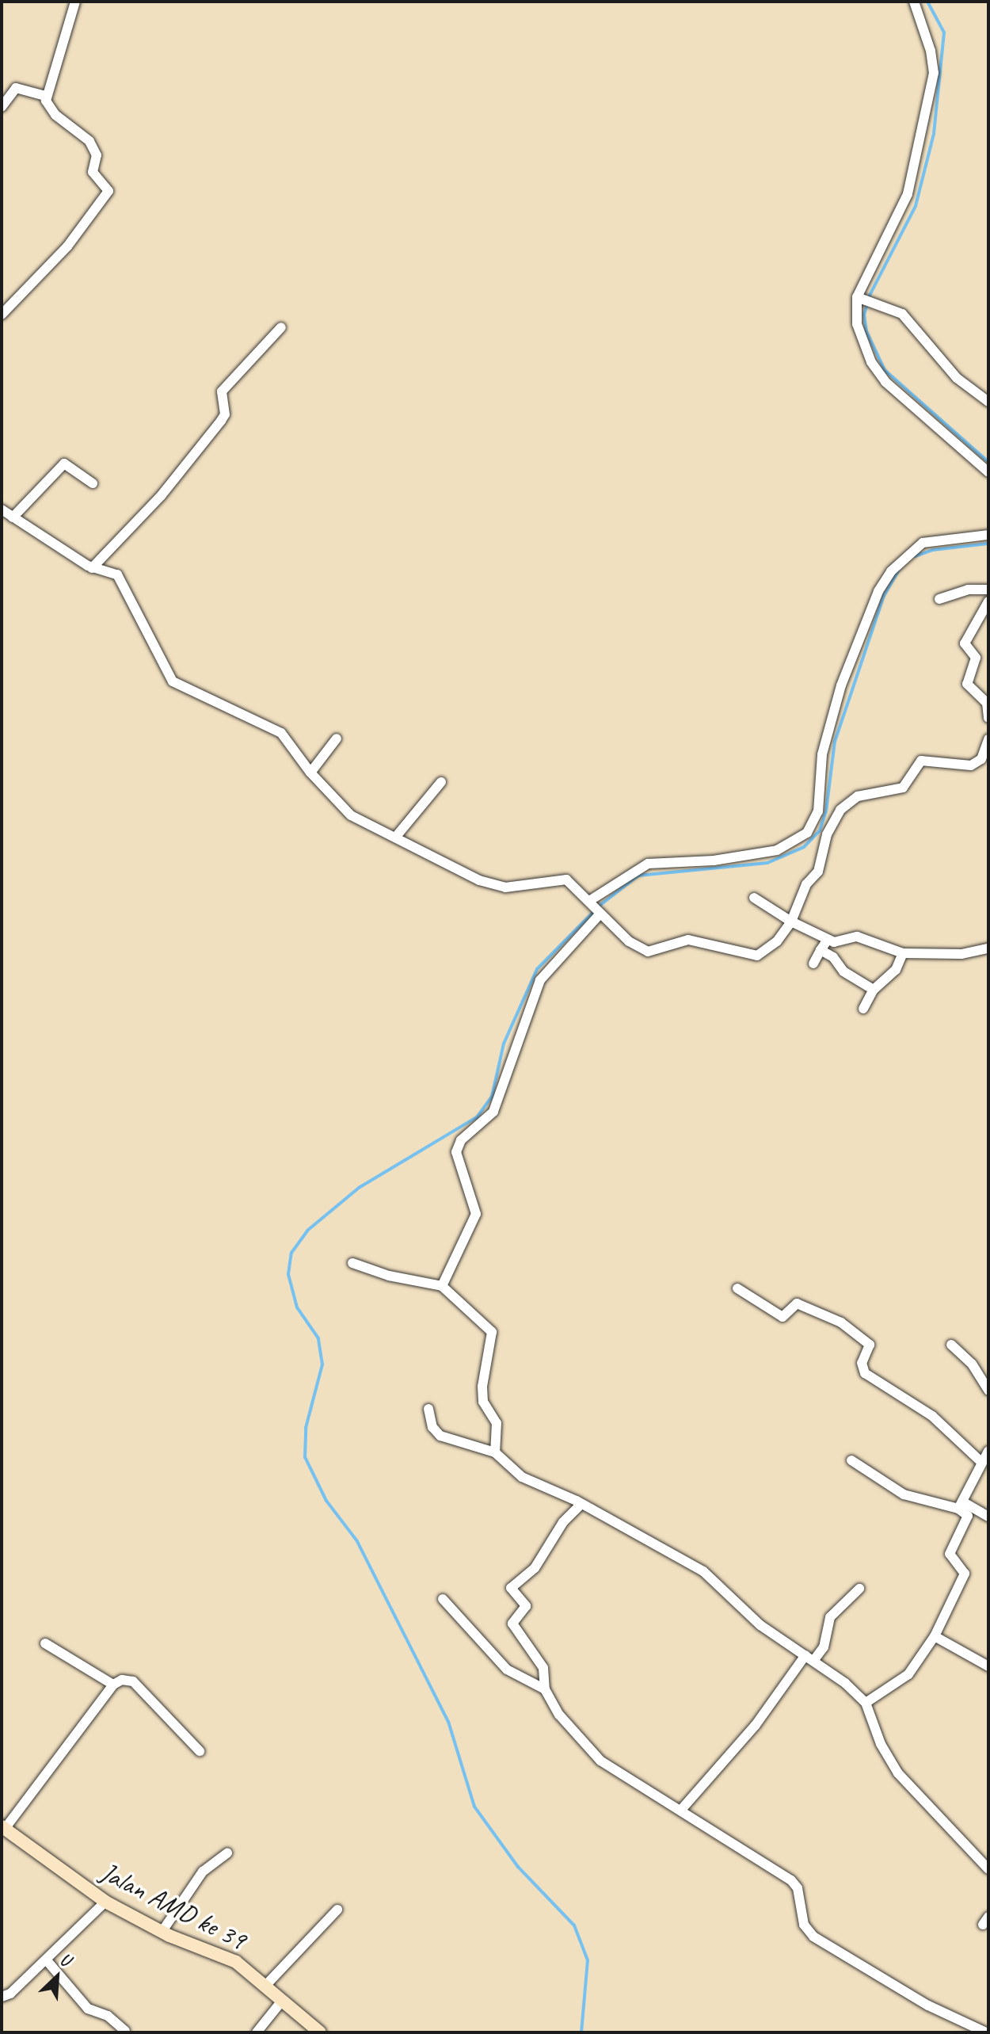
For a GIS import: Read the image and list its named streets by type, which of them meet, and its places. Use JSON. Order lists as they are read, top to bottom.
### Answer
{
  "streets": {
    "street": ["Jalan AMD ke 39"]
  },
  "north": "top right"
}
